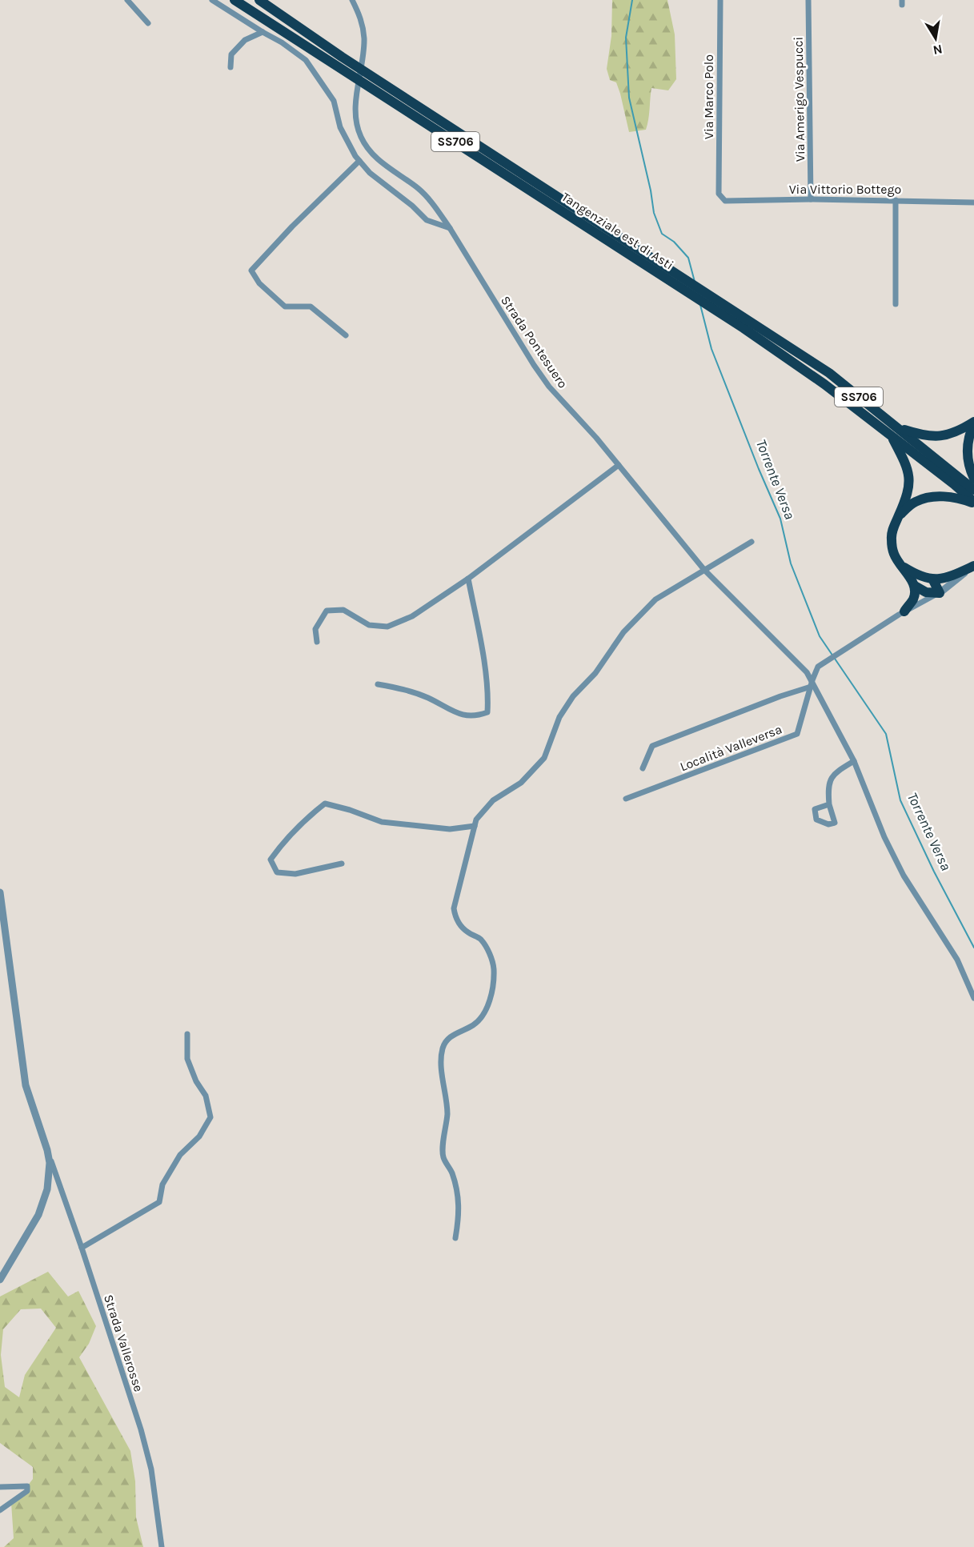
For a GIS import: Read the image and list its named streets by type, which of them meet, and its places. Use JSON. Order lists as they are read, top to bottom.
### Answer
{
  "streets": {
    "highway": ["SS706", "Tangenziale est di Asti"],
    "street": [
      "Via Marco Polo",
      "Via Amerigo Vespucci",
      "Via Vittorio Bottego",
      "Strada Pontesuero",
      "Località Valleversa",
      "Strada Vallerosse"
    ]
  },
  "crossings": [
    ["Via Marco Polo", "Via Vittorio Bottego"],
    ["Via Amerigo Vespucci", "Via Vittorio Bottego"],
    ["Strada Pontesuero", "Località Valleversa"]
  ],
  "water": ["Torrente Versa"],
  "north": "bottom"
}
